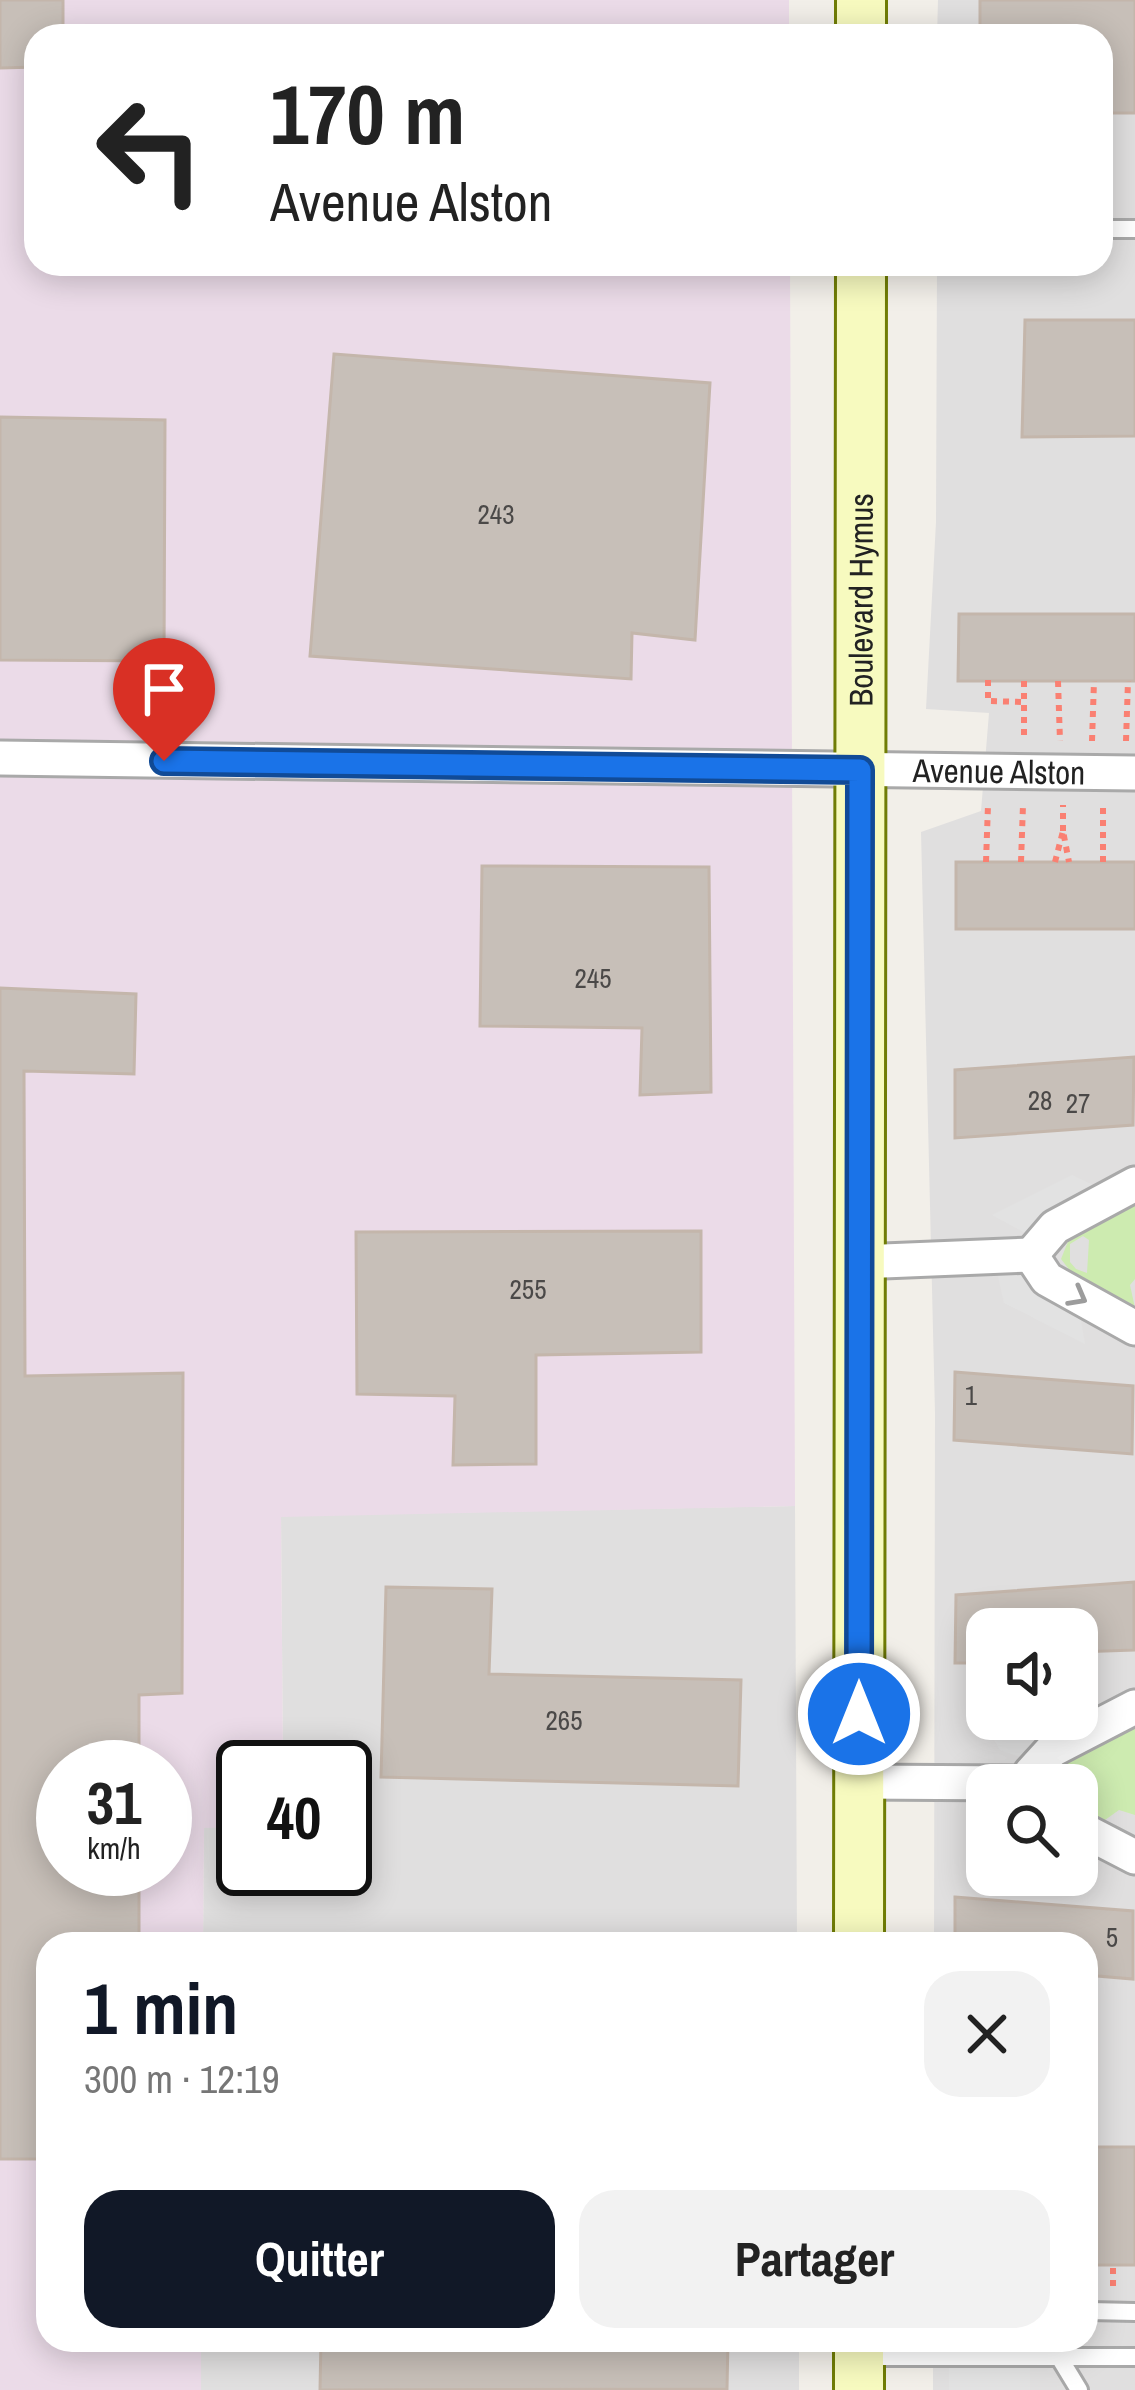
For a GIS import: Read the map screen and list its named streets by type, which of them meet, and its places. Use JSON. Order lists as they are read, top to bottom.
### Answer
{
  "streets": {
    "street": ["Boulevard Hymus", "Avenue Alston"]
  },
  "crossings": [
    ["Boulevard Hymus", "Avenue Alston"]
  ],
  "house_numbers": [
    "243",
    "245",
    "28",
    "27",
    "255",
    "1",
    "265",
    "5"
  ],
  "page": {
    "turn": ["170 m", "Avenue Alston"],
    "speed": "31 km/h",
    "limit": "40",
    "heading": ["1 min", "300 m · 12:19"],
    "buttons": ["Quitter", "Partager"]
  }
}
